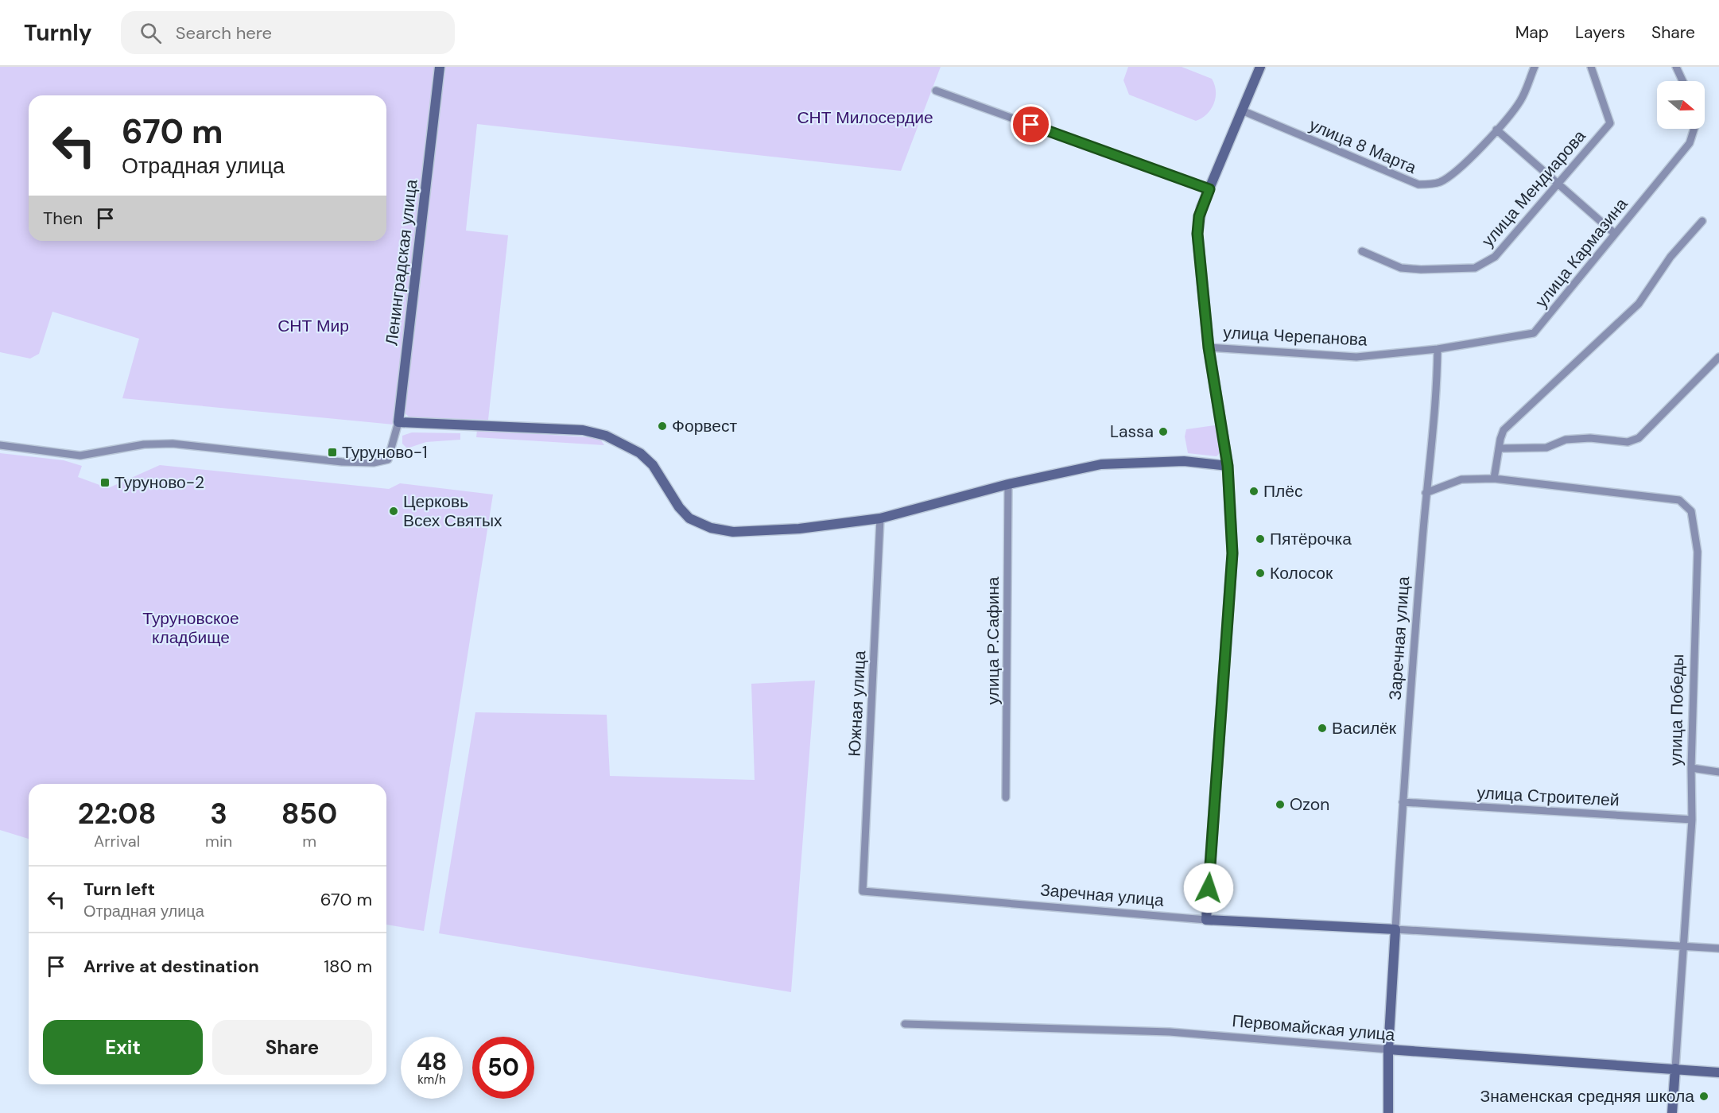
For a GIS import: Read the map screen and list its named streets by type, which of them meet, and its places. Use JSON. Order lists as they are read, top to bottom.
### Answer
{
  "streets": {
    "main road": [
      "Ленинградская улица",
      "улица Черепанова",
      "Заречная улица",
      "улица Победы",
      "Первомайская улица"
    ],
    "street": [
      "улица 8 Марта",
      "улица Мендиарова",
      "улица Кармазина",
      "улица Р.Сафина",
      "Южная улица",
      "улица Строителей"
    ]
  },
  "crossings": [
    ["улица 8 Марта", "улица Черепанова"],
    ["улица Кармазина", "улица Черепанова"],
    ["улица Кармазина", "Заречная улица"],
    ["улица Черепанова", "Заречная улица"],
    ["Заречная улица", "Южная улица"],
    ["Заречная улица", "улица Победы"],
    ["Заречная улица", "улица Строителей"],
    ["Заречная улица", "Первомайская улица"],
    ["улица Победы", "улица Строителей"],
    ["улица Победы", "Первомайская улица"]
  ],
  "parks": ["СНТ Милосердие", "СНТ Мир", "Туруновское кладбище"],
  "places": {
    "other": [
      "Форвест",
      "Lassa",
      "Плёс",
      "Церковь Всех Святых",
      "Пятёрочка",
      "Колосок",
      "Василёк",
      "Ozon",
      "Знаменская средняя школа"
    ],
    "transit": ["Туруново-1", "Туруново-2"]
  },
  "north": "right",
  "page": {
    "header": "Turnly",
    "search": "Search here",
    "nav": ["Map", "Layers", "Share"],
    "turn": ["670 m", "Отрадная улица"],
    "then": "Then",
    "eta": [
      "22:08",
      "Arrival",
      "3",
      "min",
      "850",
      "m"
    ],
    "list": [
      {
        "name": "Turn left",
        "note": "Отрадная улица",
        "value": "670 m"
      },
      {
        "name": "Arrive at destination",
        "value": "180 m"
      }
    ],
    "buttons": ["Exit", "Share"],
    "speed": "48 km/h",
    "limit": "50"
  }
}
